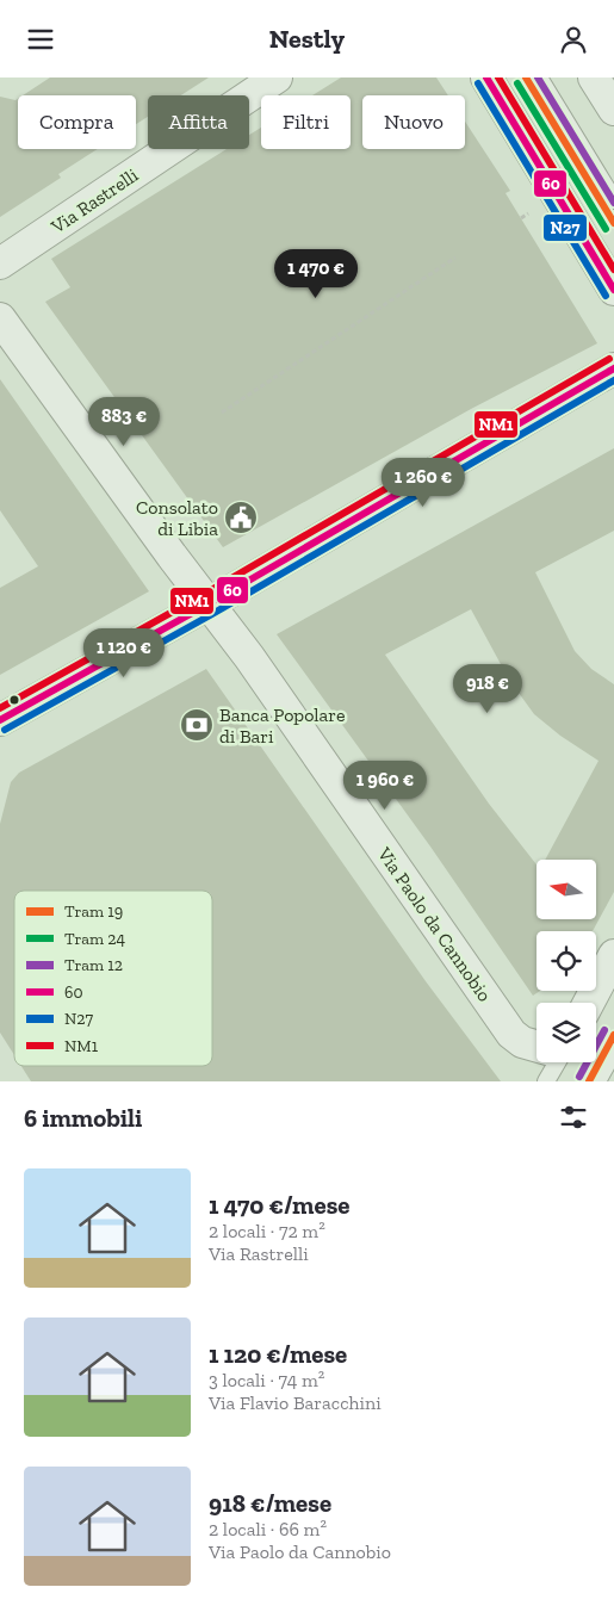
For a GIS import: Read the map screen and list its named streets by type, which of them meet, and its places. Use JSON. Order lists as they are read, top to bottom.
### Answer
{
  "streets": {
    "street": ["Via Rastrelli", "Via Paolo da Cannobio"]
  },
  "places": {
    "public building": ["Consolato di Libia"],
    "bank": ["Banca Popolare di Bari"]
  },
  "lines": [
    "tram line 19",
    "tram line 12",
    "transit line 60",
    "transit line NM1",
    "tram line 24",
    "transit line N27"
  ],
  "legend": [
    "Tram 19",
    "Tram 24",
    "Tram 12",
    "60",
    "N27",
    "NM1"
  ],
  "north": "left",
  "page": {
    "header": "Nestly",
    "chip": [
      "Compra",
      "Affitta",
      "Filtri",
      "Nuovo"
    ],
    "price": [
      "1 470 €",
      "883 €",
      "1 260 €",
      "1 120 €",
      "918 €",
      "1 960 €"
    ],
    "heading": "6 immobili",
    "list": [
      {
        "name": "1 470 €/mese",
        "note": "2 locali · 72 m² · Via Rastrelli"
      },
      {
        "name": "1 120 €/mese",
        "note": "3 locali · 74 m² · Via Flavio Baracchini"
      },
      {
        "name": "918 €/mese",
        "note": "2 locali · 66 m² · Via Paolo da Cannobio"
      }
    ]
  }
}
